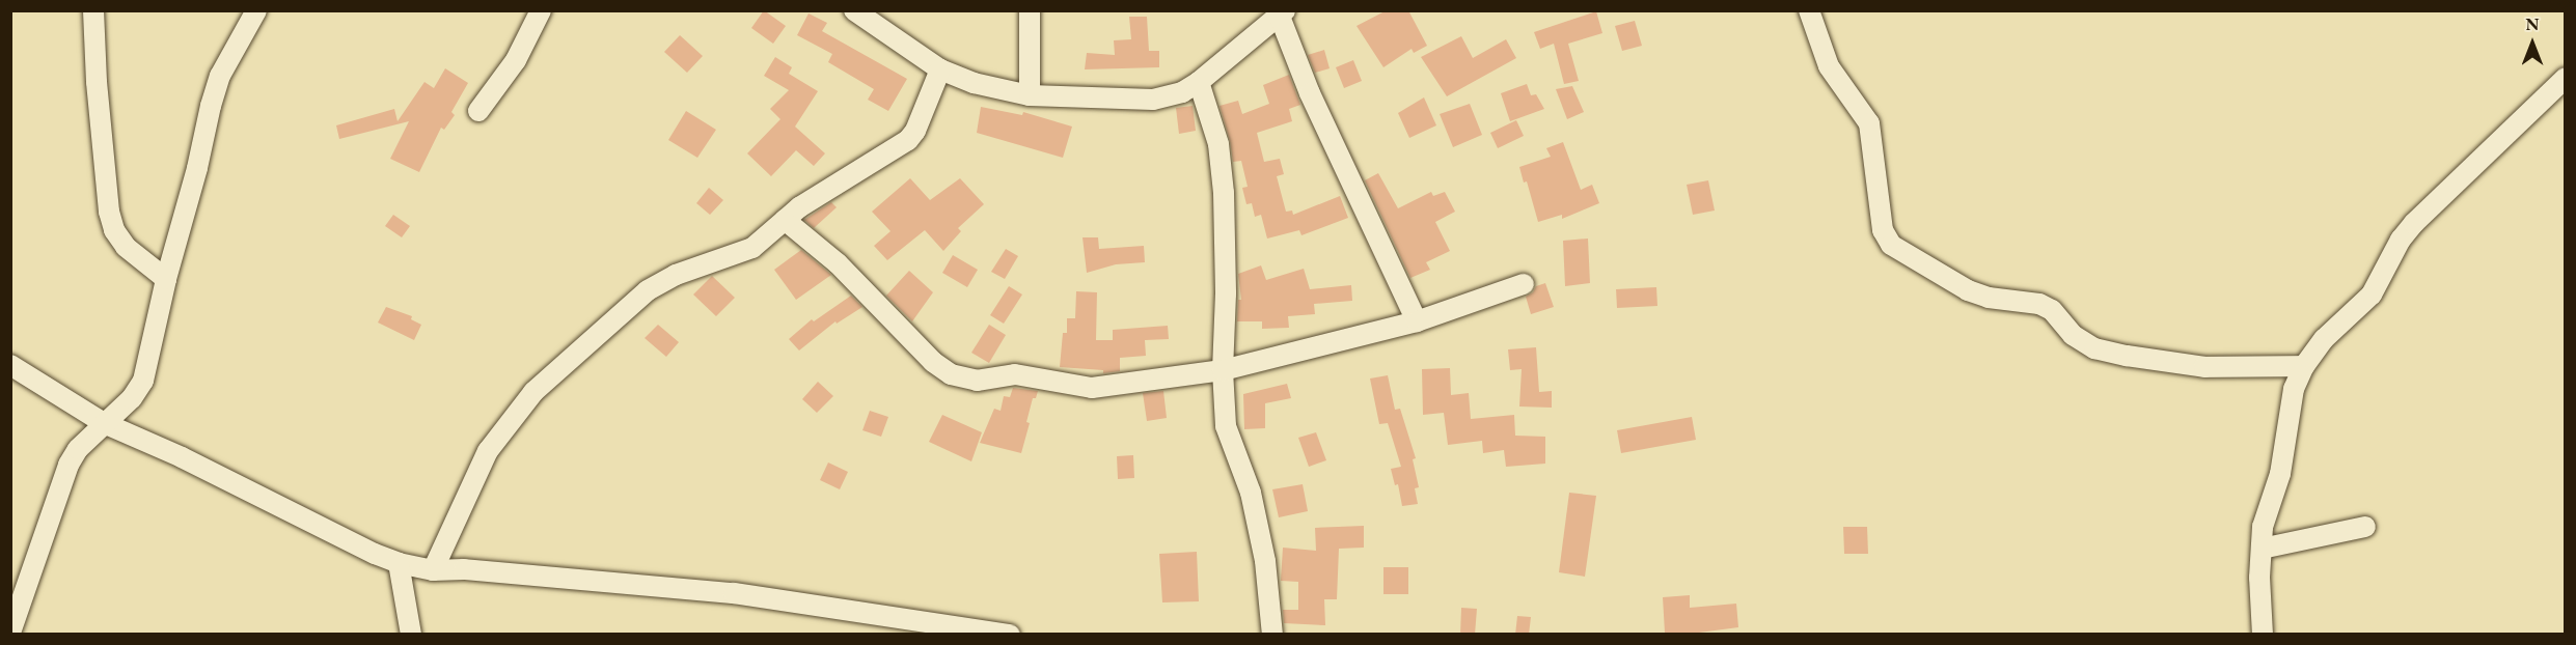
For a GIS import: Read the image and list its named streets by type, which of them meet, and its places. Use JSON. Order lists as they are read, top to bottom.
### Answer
{
  "north": "top"
}
